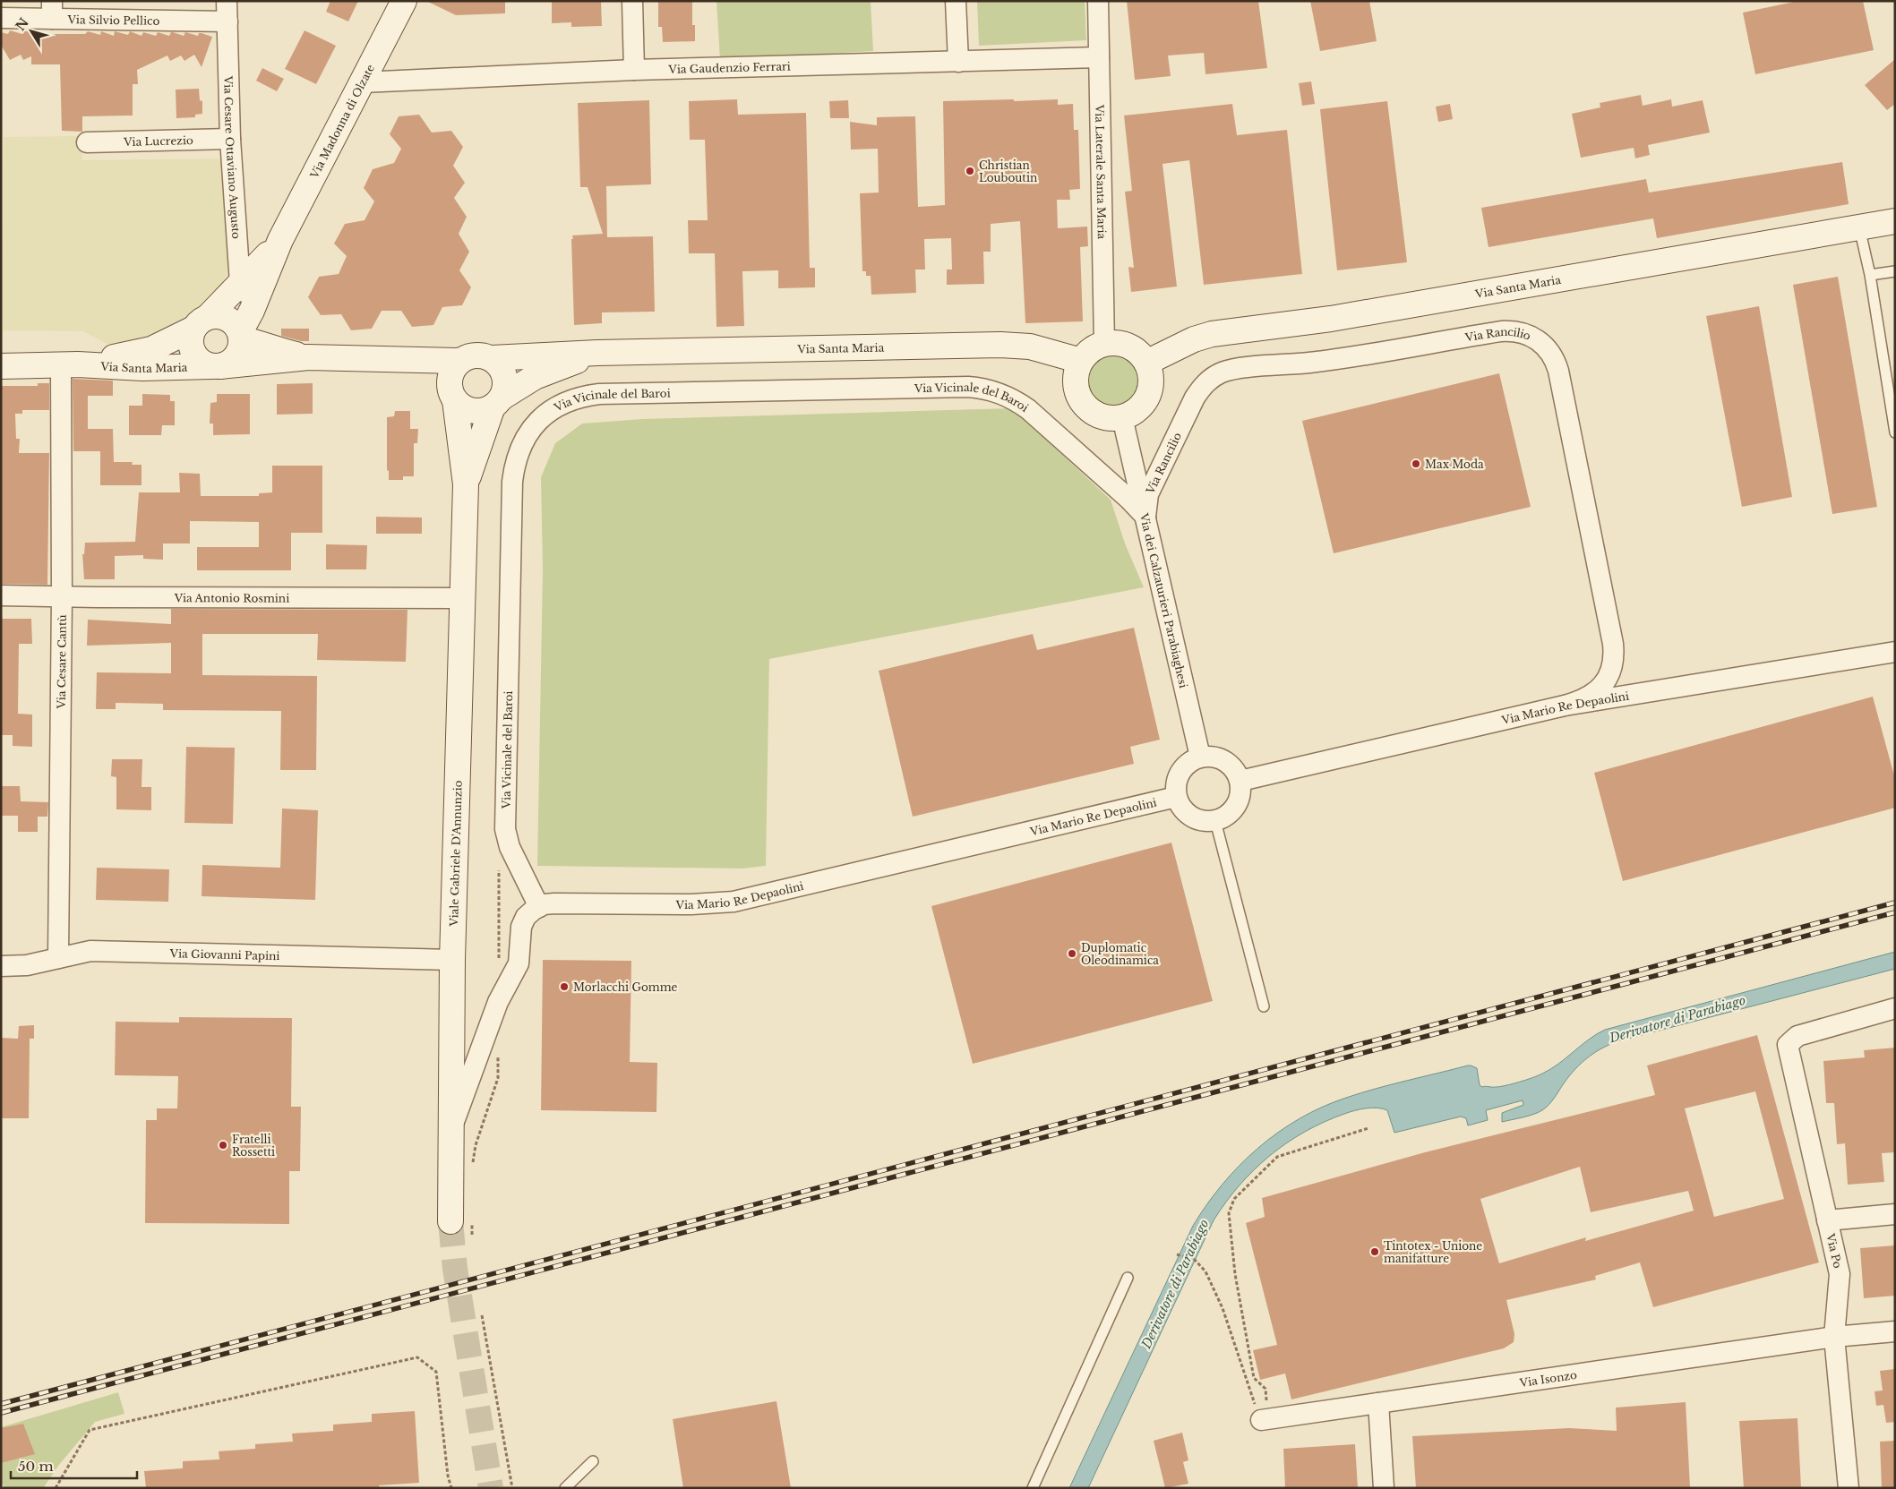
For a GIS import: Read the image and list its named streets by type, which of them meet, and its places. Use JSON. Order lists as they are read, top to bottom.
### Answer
{
  "streets": {
    "street": [
      "Via Silvio Pellico",
      "Via Gaudenzio Ferrari",
      "Via Madonna di Olzate",
      "Via Lucrezio",
      "Via Cesare Ottaviano Augusto",
      "Via Laterale Santa Maria",
      "Via Santa Maria",
      "Via Rancilio",
      "Via Vicinale del Baroi",
      "Via Antonio Rosmini",
      "Via dei Calzaturieri Parabiaghesi",
      "Via Cesare Cantù",
      "Via Mario Re Depaolini",
      "Viale Gabriele D'Annunzio",
      "Via Giovanni Papini",
      "Via Po",
      "Via Isonzo"
    ]
  },
  "crossings": [
    ["Via Silvio Pellico", "Via Cesare Ottaviano Augusto"],
    ["Via Gaudenzio Ferrari", "Via Madonna di Olzate"],
    ["Via Gaudenzio Ferrari", "Via Laterale Santa Maria"],
    ["Via Madonna di Olzate", "Via Cesare Ottaviano Augusto"],
    ["Via Madonna di Olzate", "Via Santa Maria"],
    ["Via Lucrezio", "Via Cesare Ottaviano Augusto"],
    ["Via Laterale Santa Maria", "Via Santa Maria"],
    ["Via Laterale Santa Maria", "Via dei Calzaturieri Parabiaghesi"],
    ["Via Santa Maria", "Via dei Calzaturieri Parabiaghesi"],
    ["Via Santa Maria", "Via Cesare Cantù"],
    ["Via Santa Maria", "Viale Gabriele D'Annunzio"],
    ["Via Rancilio", "Via Vicinale del Baroi"],
    ["Via Rancilio", "Via dei Calzaturieri Parabiaghesi"],
    ["Via Rancilio", "Via Mario Re Depaolini"],
    ["Via Vicinale del Baroi", "Via dei Calzaturieri Parabiaghesi"],
    ["Via Vicinale del Baroi", "Via Mario Re Depaolini"],
    ["Via Antonio Rosmini", "Via Cesare Cantù"],
    ["Via Antonio Rosmini", "Viale Gabriele D'Annunzio"],
    ["Via dei Calzaturieri Parabiaghesi", "Via Mario Re Depaolini"],
    ["Via Cesare Cantù", "Via Giovanni Papini"],
    ["Viale Gabriele D'Annunzio", "Via Giovanni Papini"],
    ["Via Po", "Via Isonzo"]
  ],
  "water": ["Derivatore di Parabiago"],
  "places": [
    "Christian Louboutin",
    "Max Moda",
    "Duplomatic Oleodinamica",
    "Morlacchi Gomme",
    "Fratelli Rossetti",
    "Tintotex - Unione manifatture"
  ],
  "scale_bar": "50 m",
  "north": "top left"
}
